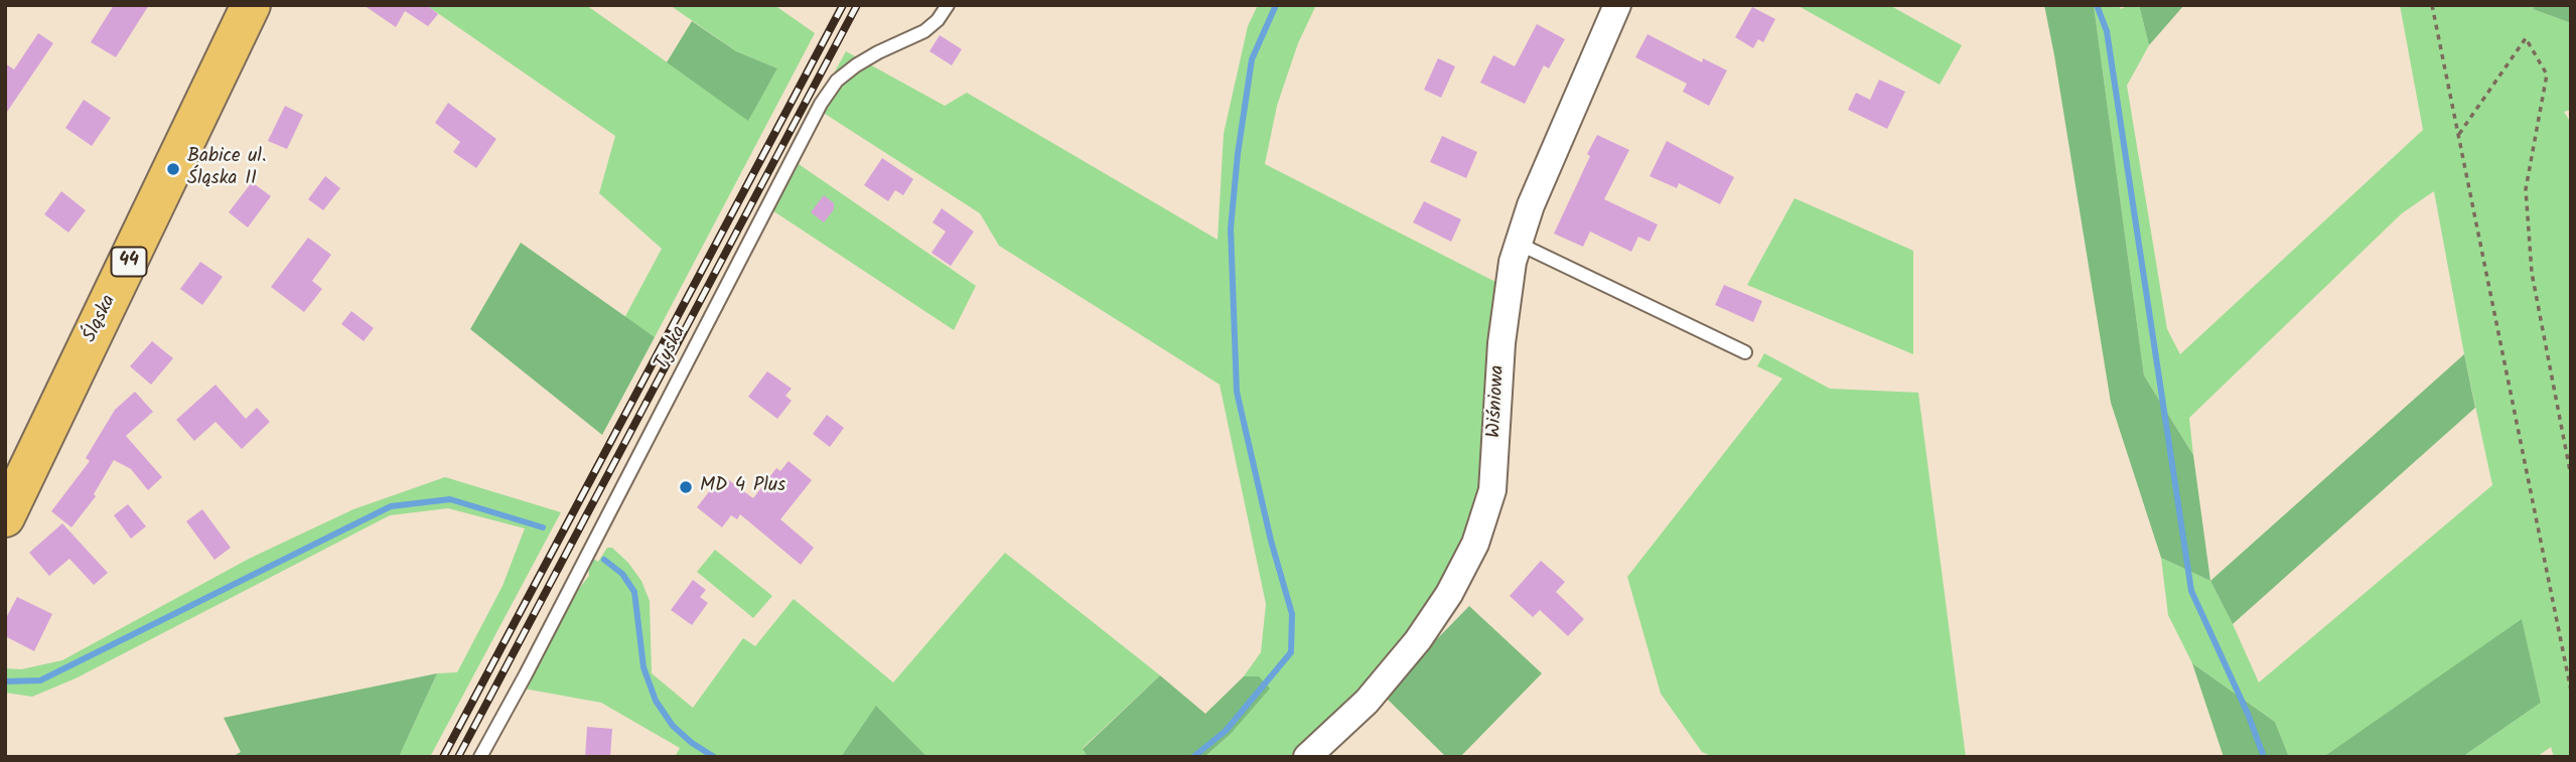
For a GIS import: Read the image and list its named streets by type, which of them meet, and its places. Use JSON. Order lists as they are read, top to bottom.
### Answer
{
  "streets": {
    "main road": ["44", "Śląska"],
    "street": ["Wiśniowa"],
    "lane": ["Tyska"]
  },
  "places": ["Babice ul. Śląska II", "MD 4 Plus"]
}
